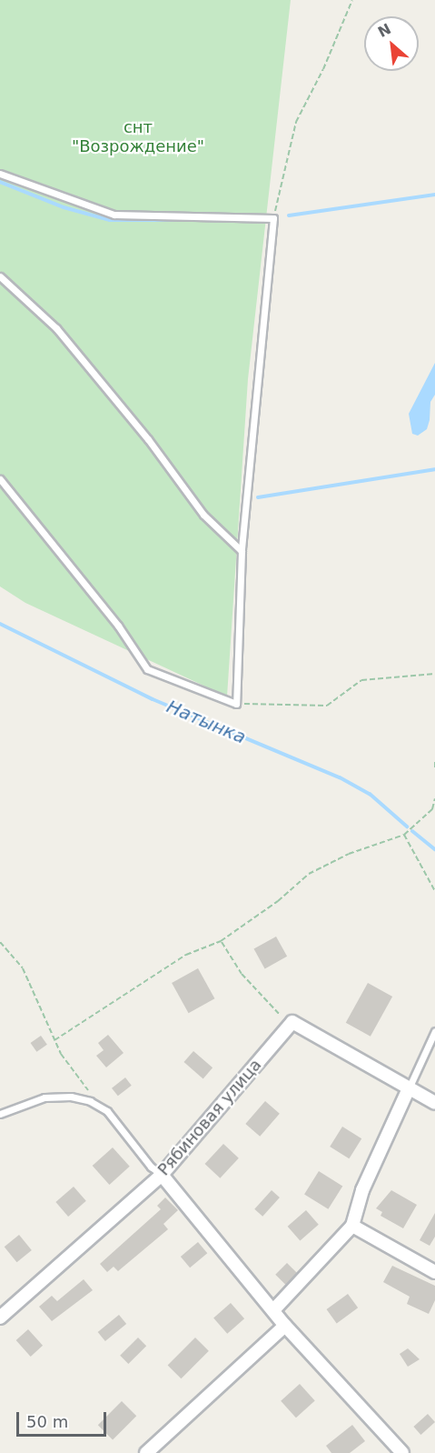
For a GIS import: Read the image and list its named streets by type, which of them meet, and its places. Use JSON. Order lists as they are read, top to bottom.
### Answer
{
  "streets": {
    "street": ["Рябиновая улица"]
  },
  "water": ["Натынка"],
  "parks": ["снт \"Возрождение\""],
  "scale_bar": "50 m",
  "north": "top left"
}
